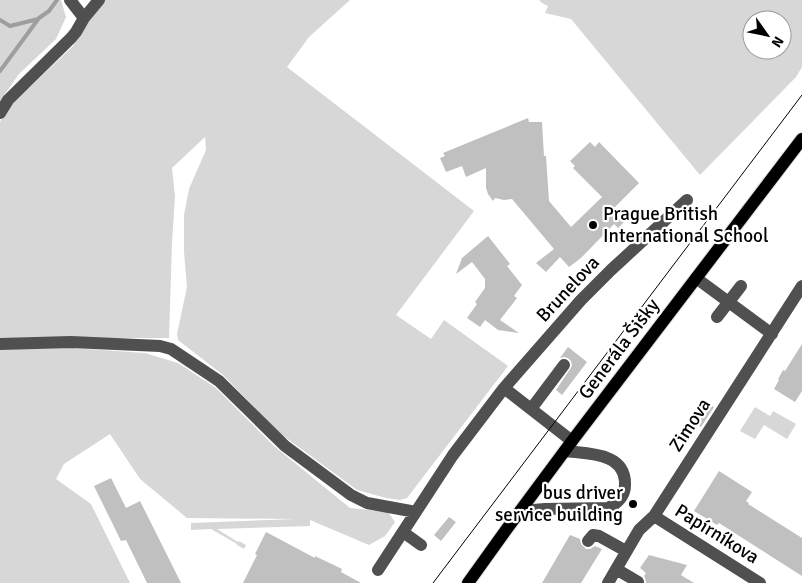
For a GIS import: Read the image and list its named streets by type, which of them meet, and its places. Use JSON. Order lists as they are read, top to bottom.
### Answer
{
  "streets": {
    "main road": ["Generála Šišky"],
    "street": ["Brunelova", "Zimova", "Papírníkova"]
  },
  "crossings": [
    ["Zimova", "Papírníkova"]
  ],
  "places": ["Prague British International School", "bus driver service building"],
  "north": "bottom right"
}
